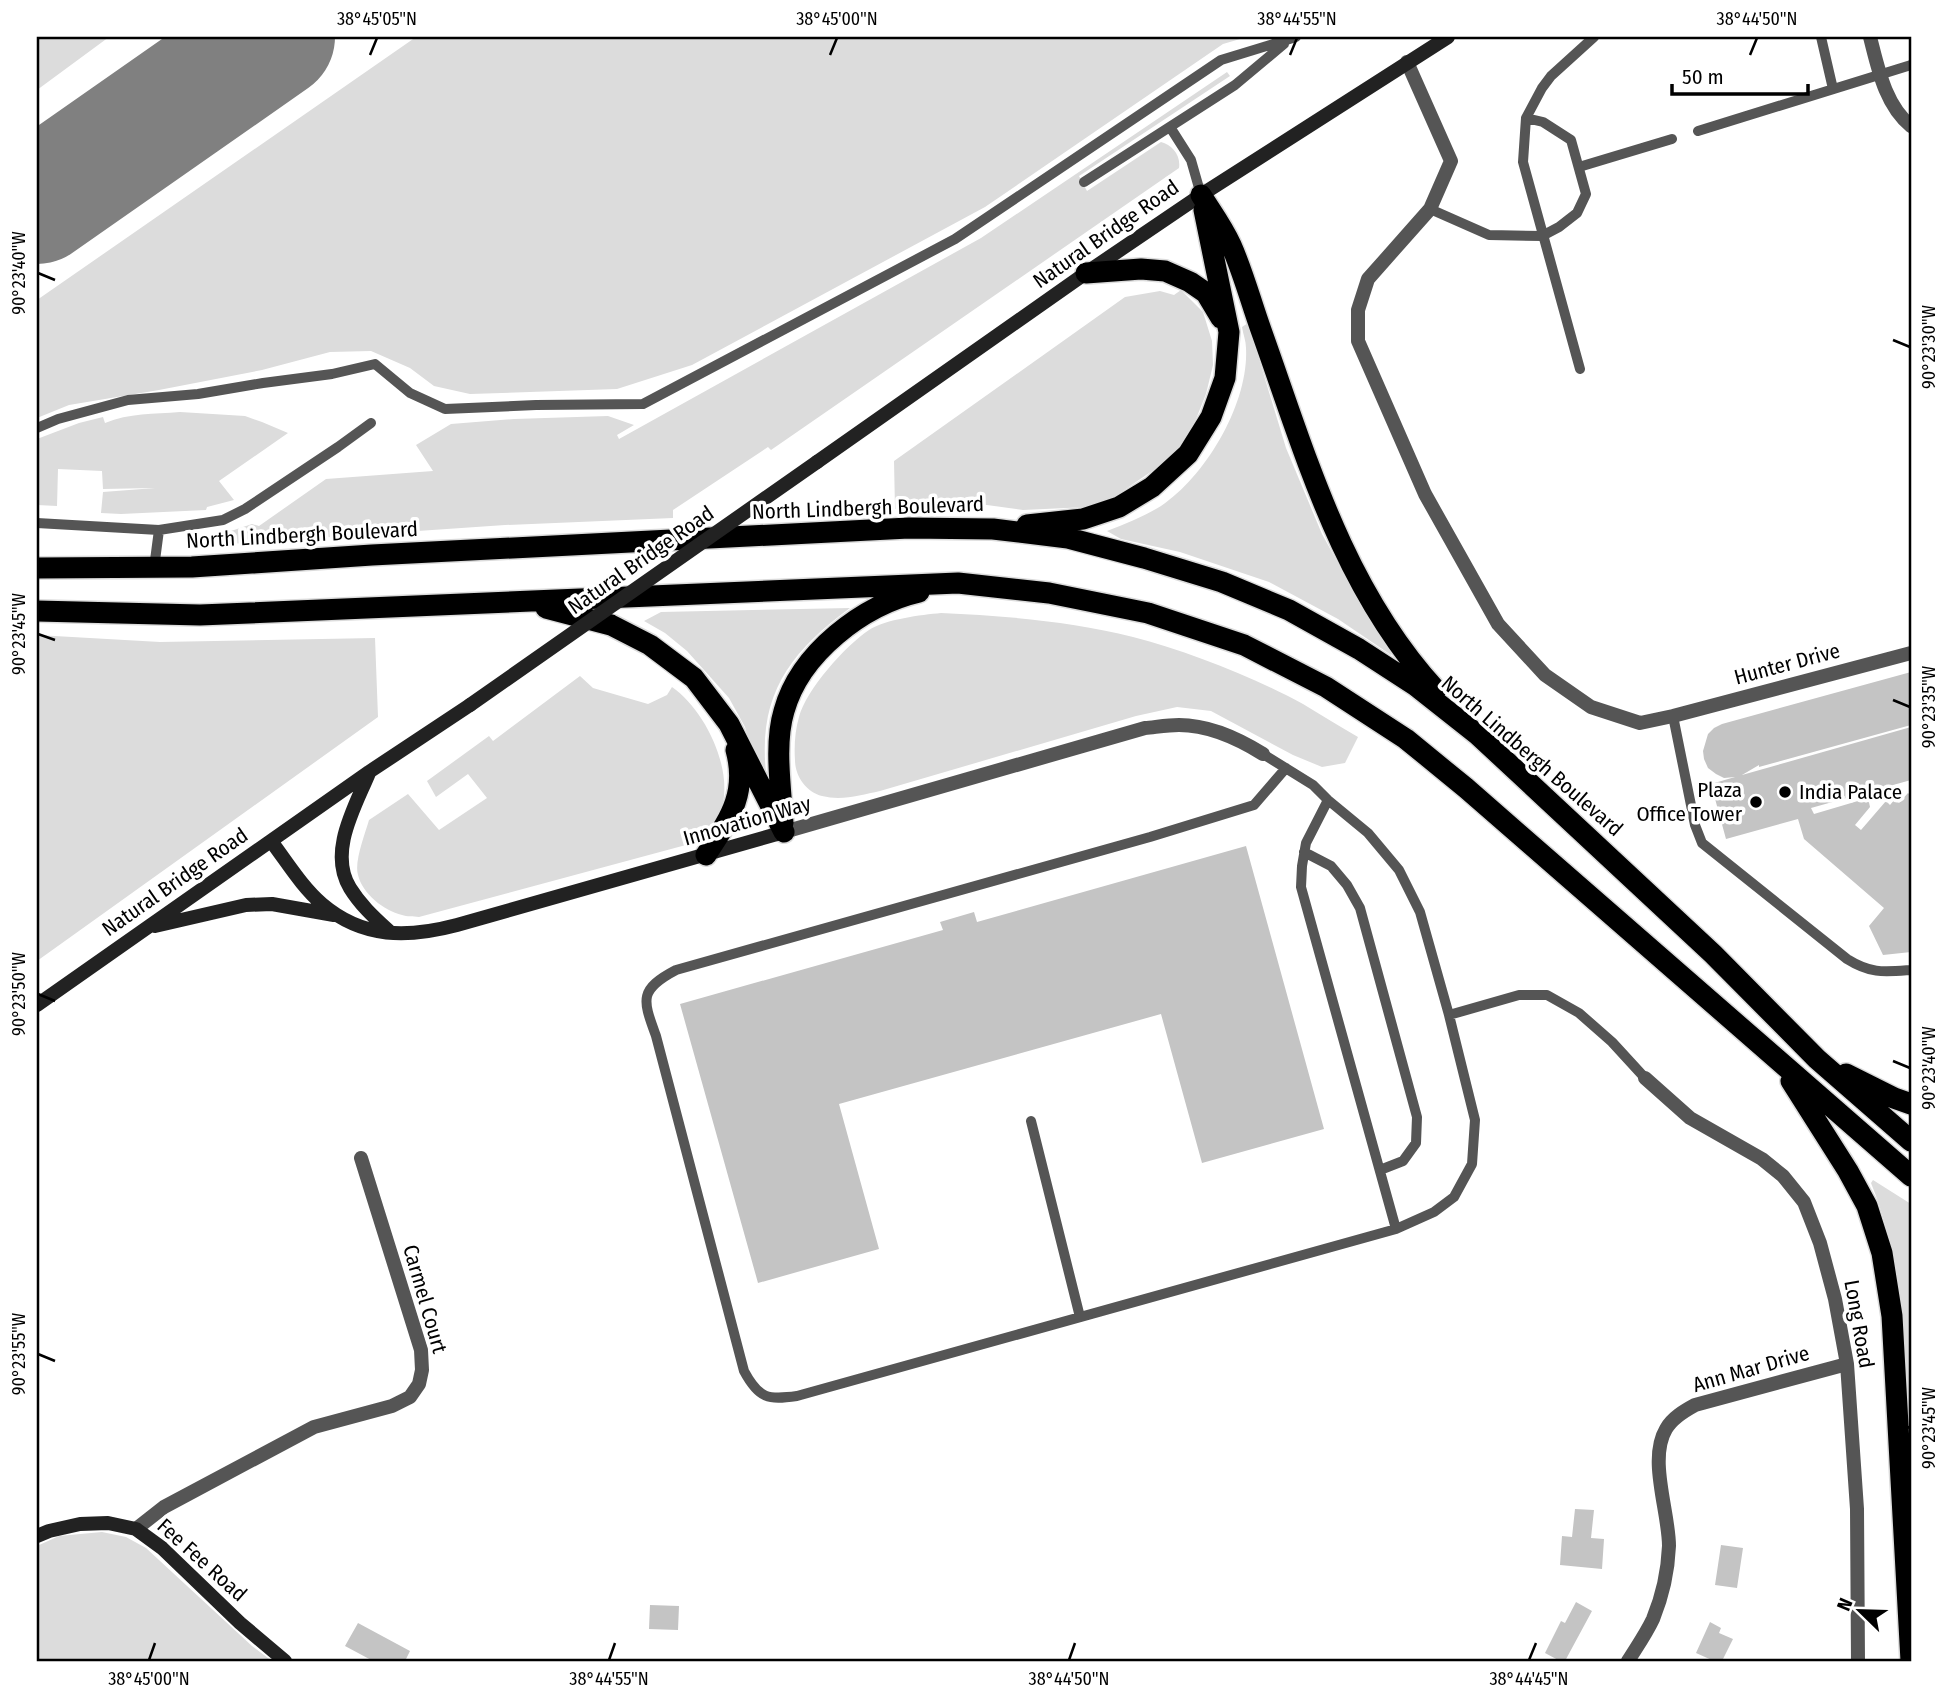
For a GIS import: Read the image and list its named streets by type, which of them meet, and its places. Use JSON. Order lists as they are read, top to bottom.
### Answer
{
  "streets": {
    "highway": ["North Lindbergh Boulevard"],
    "main road": ["Natural Bridge Road", "Innovation Way", "Fee Fee Road"],
    "street": [
      "Hunter Drive",
      "Carmel Court",
      "Long Road",
      "Ann Mar Drive"
    ]
  },
  "crossings": [
    ["Natural Bridge Road", "Hunter Drive"],
    ["Natural Bridge Road", "Innovation Way"],
    ["Carmel Court", "Fee Fee Road"],
    ["Long Road", "Ann Mar Drive"]
  ],
  "places": ["India Palace", "Plaza Office Tower"],
  "scale_bar": "50 m",
  "north": "top left",
  "coordinates": [
    "38°45'05\"N",
    "38°45'00\"N",
    "38°44'55\"N",
    "38°44'50\"N",
    "90°23'40\"W",
    "90°23'30\"W",
    "90°23'45\"W",
    "90°23'35\"W",
    "90°23'50\"W",
    "90°23'55\"W",
    "38°44'45\"N"
  ]
}
